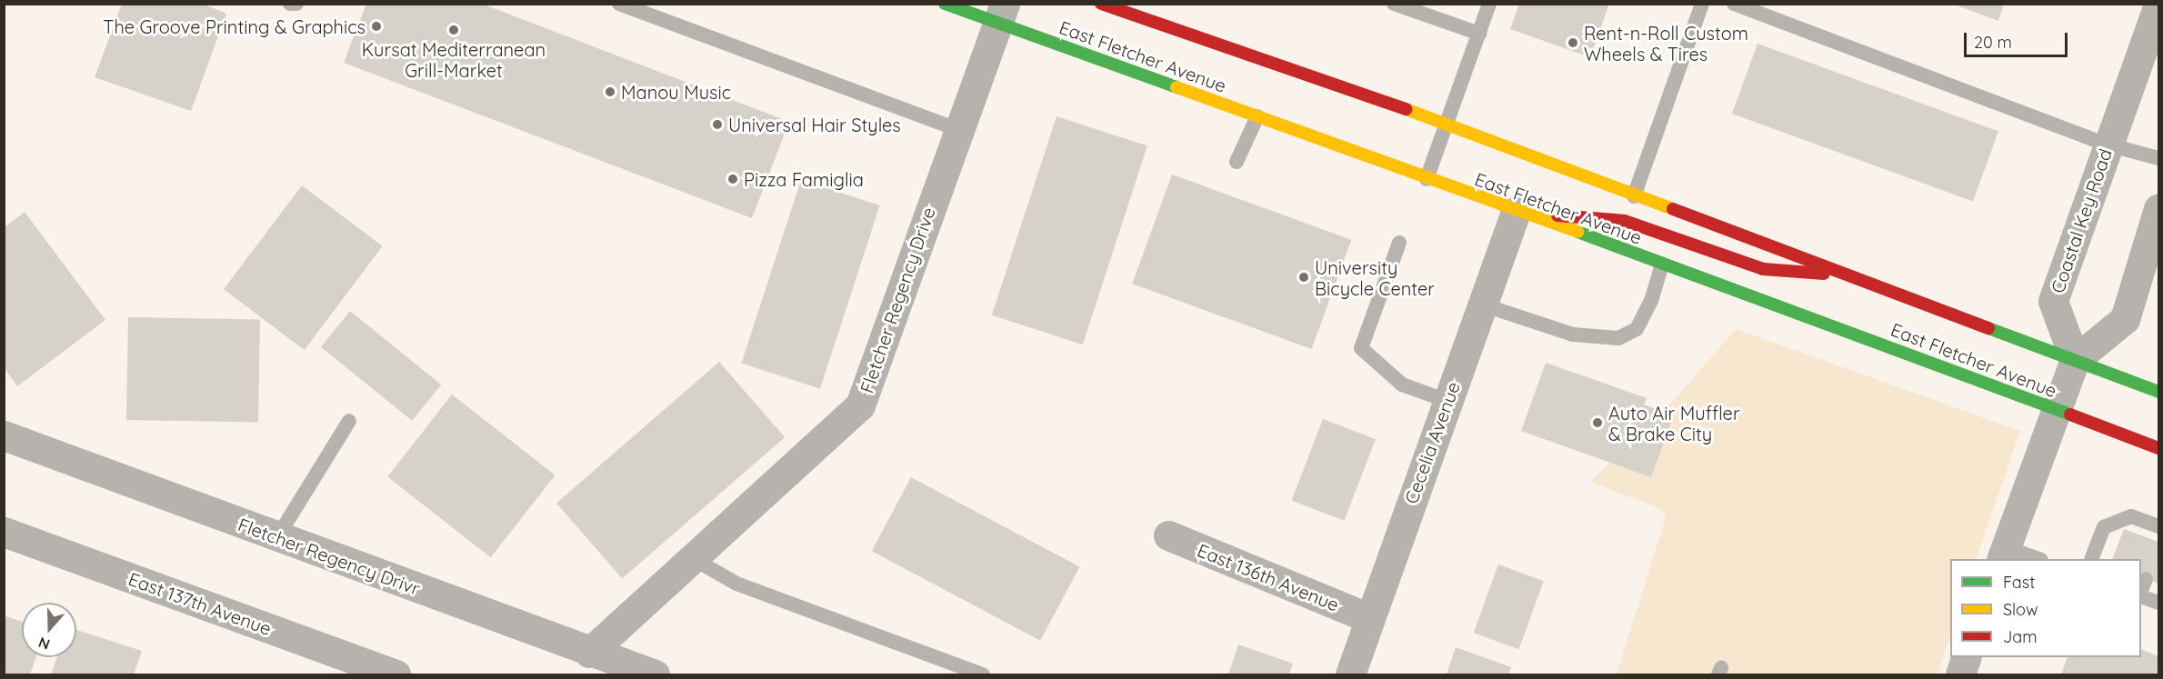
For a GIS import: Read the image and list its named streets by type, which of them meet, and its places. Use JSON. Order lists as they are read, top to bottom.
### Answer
{
  "streets": {
    "main road": ["East Fletcher Avenue"],
    "street": [
      "Coastal Key Road",
      "Fletcher Regency Drive",
      "Cecelia Avenue",
      "Fletcher Regency Drivr",
      "East 136th Avenue",
      "East 137th Avenue"
    ]
  },
  "crossings": [
    ["East Fletcher Avenue", "Coastal Key Road"],
    ["East Fletcher Avenue", "Fletcher Regency Drive"],
    ["East Fletcher Avenue", "Cecelia Avenue"],
    ["Fletcher Regency Drive", "Fletcher Regency Drivr"],
    ["Cecelia Avenue", "East 136th Avenue"]
  ],
  "places": [
    "The Groove Printing & Graphics",
    "Kursat Mediterranean Grill-Market",
    "Rent-n-Roll Custom Wheels & Tires",
    "Manou Music",
    "Universal Hair Styles",
    "Pizza Famiglia",
    "University Bicycle Center",
    "Auto Air Muffler & Brake City"
  ],
  "legend": ["Fast", "Slow", "Jam"],
  "scale_bar": "20 m",
  "north": "bottom"
}
